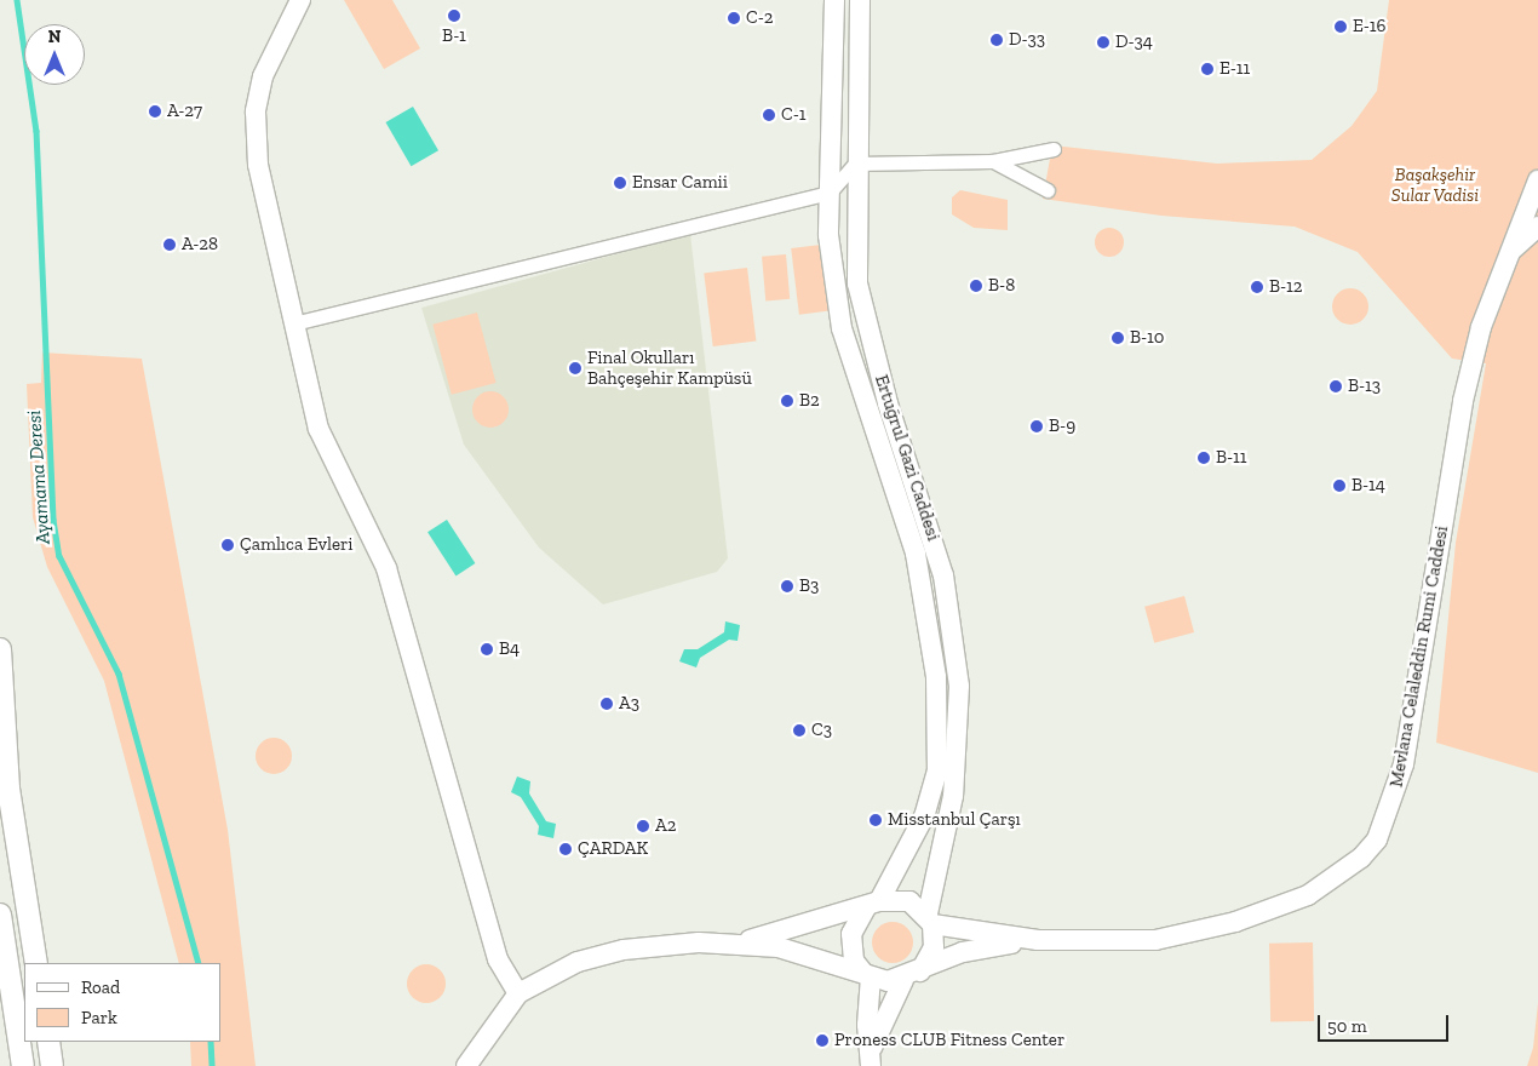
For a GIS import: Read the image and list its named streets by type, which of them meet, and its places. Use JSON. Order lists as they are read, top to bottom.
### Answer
{
  "streets": {
    "street": ["Ertuğrul Gazi Caddesi", "Mevlana Celaleddin Rumi Caddesi"]
  },
  "crossings": [
    ["Ertuğrul Gazi Caddesi", "Mevlana Celaleddin Rumi Caddesi"]
  ],
  "water": ["Ayamama Deresi"],
  "parks": ["Başakşehir Sular Vadisi"],
  "places": [
    "B-1",
    "C-2",
    "E-16",
    "D-33",
    "D-34",
    "E-11",
    "A-27",
    "C-1",
    "Ensar Camii",
    "A-28",
    "B-8",
    "B-12",
    "B-10",
    "Final Okulları Bahçeşehir Kampüsü",
    "B-13",
    "B2",
    "B-9",
    "B-11",
    "B-14",
    "Çamlıca Evleri",
    "B3",
    "B4",
    "A3",
    "C3",
    "Misstanbul Çarşı",
    "A2",
    "ÇARDAK",
    "Proness CLUB Fitness Center"
  ],
  "legend": ["Road", "Park"],
  "scale_bar": "50 m",
  "north": "top"
}
